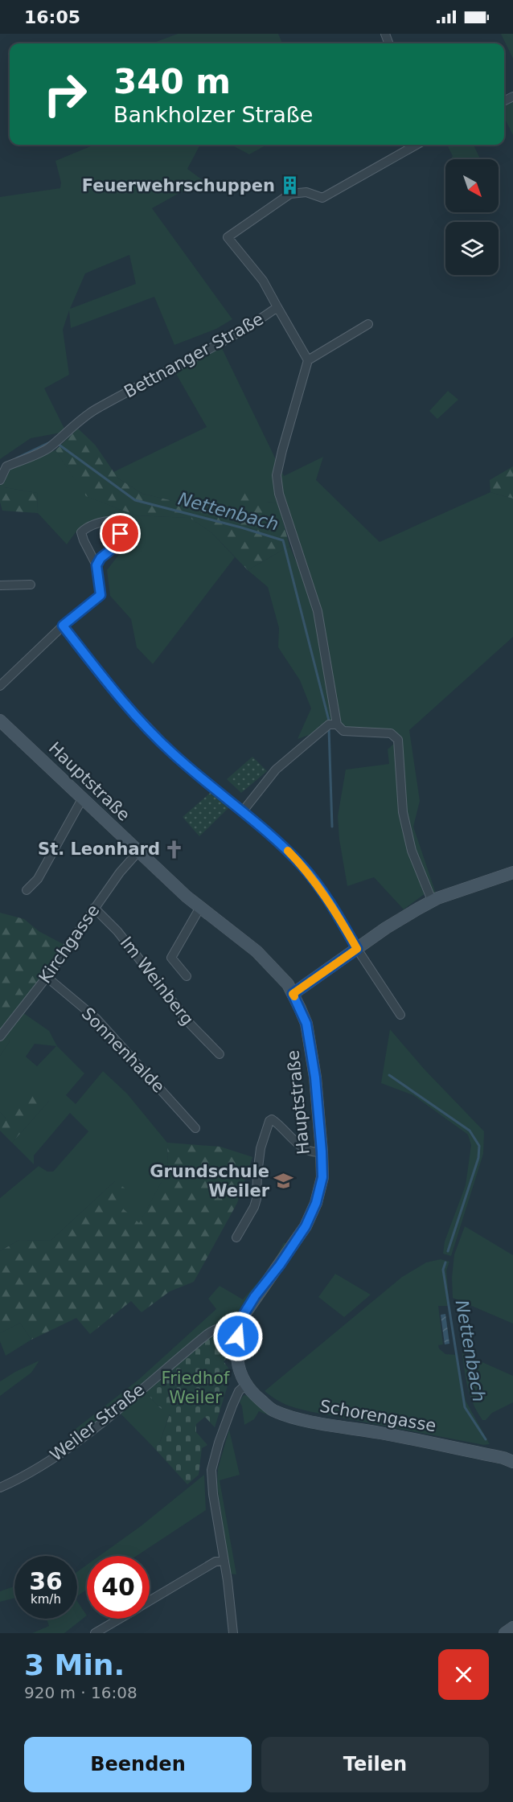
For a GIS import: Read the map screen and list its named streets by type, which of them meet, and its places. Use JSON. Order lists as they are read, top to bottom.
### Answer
{
  "streets": {
    "street": [
      "Bettnanger Straße",
      "Hauptstraße",
      "Kirchgasse",
      "Im Weinberg",
      "Sonnenhalde",
      "Schorengasse",
      "Weiler Straße"
    ]
  },
  "crossings": [
    ["Hauptstraße", "Kirchgasse"],
    ["Hauptstraße", "Schorengasse"],
    ["Hauptstraße", "Weiler Straße"],
    ["Kirchgasse", "Im Weinberg"],
    ["Kirchgasse", "Sonnenhalde"]
  ],
  "water": ["Nettenbach"],
  "parks": ["Friedhof Weiler"],
  "places": {
    "building": ["Feuerwehrschuppen"],
    "church": ["St. Leonhard"],
    "school or university": ["Grundschule Weiler"]
  },
  "north": "bottom right",
  "page": {
    "status": "16:05",
    "turn": ["340 m", "Bankholzer Straße"],
    "speed": "36 km/h",
    "limit": "40",
    "heading": ["3 Min.", "920 m · 16:08"],
    "buttons": ["Beenden", "Teilen"]
  }
}
